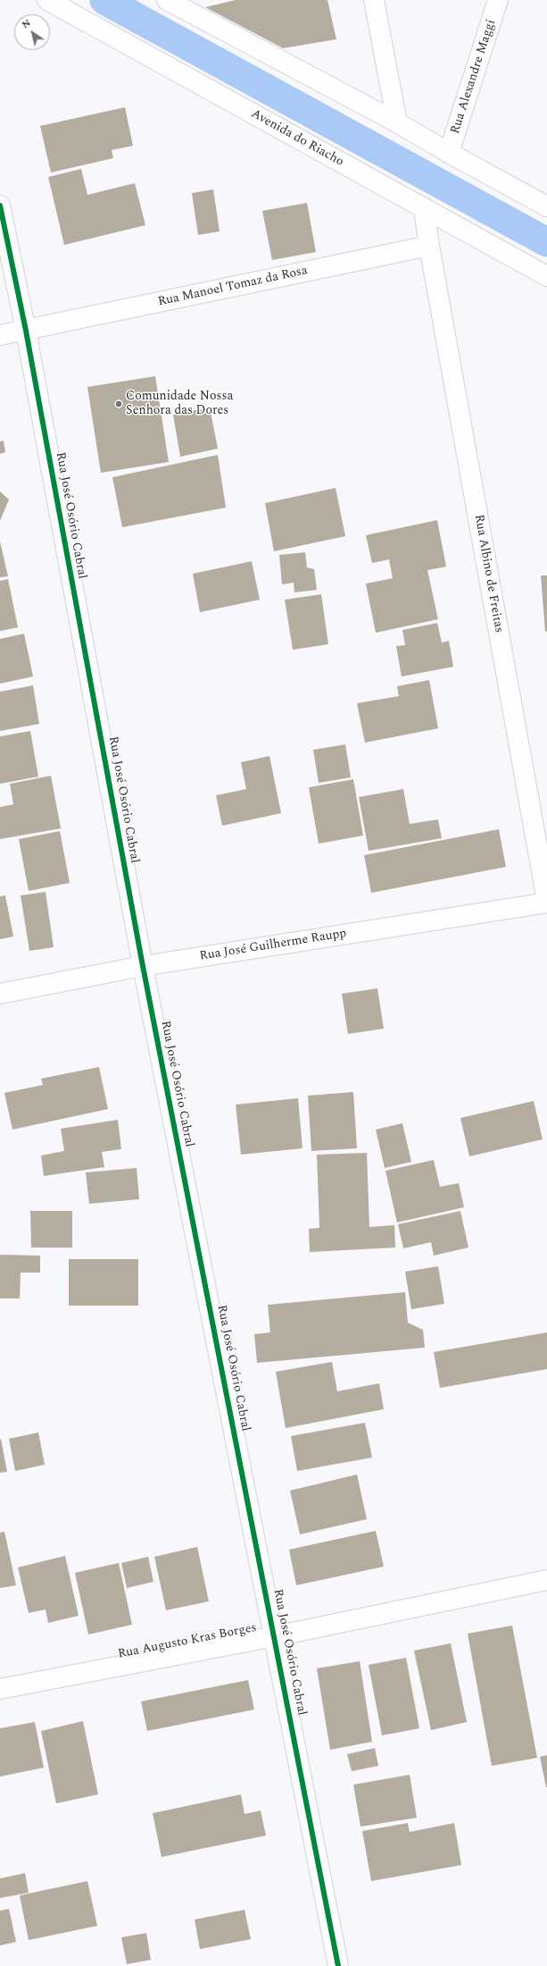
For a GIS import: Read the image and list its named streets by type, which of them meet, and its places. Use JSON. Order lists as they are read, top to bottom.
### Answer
{
  "streets": {
    "street": [
      "Rua Alexandre Maggi",
      "Avenida do Riacho",
      "Rua Manoel Tomaz da Rosa",
      "Rua José Osório Cabral",
      "Rua Albino de Freitas",
      "Rua José Guilherme Raupp",
      "Rua Augusto Kras Borges"
    ]
  },
  "crossings": [
    ["Rua Manoel Tomaz da Rosa", "Rua José Osório Cabral"],
    ["Rua Manoel Tomaz da Rosa", "Rua Albino de Freitas"],
    ["Rua José Osório Cabral", "Rua José Guilherme Raupp"],
    ["Rua José Osório Cabral", "Rua Augusto Kras Borges"],
    ["Rua Albino de Freitas", "Rua José Guilherme Raupp"]
  ],
  "places": ["Comunidade Nossa Senhora das Dores"],
  "north": "top left"
}
